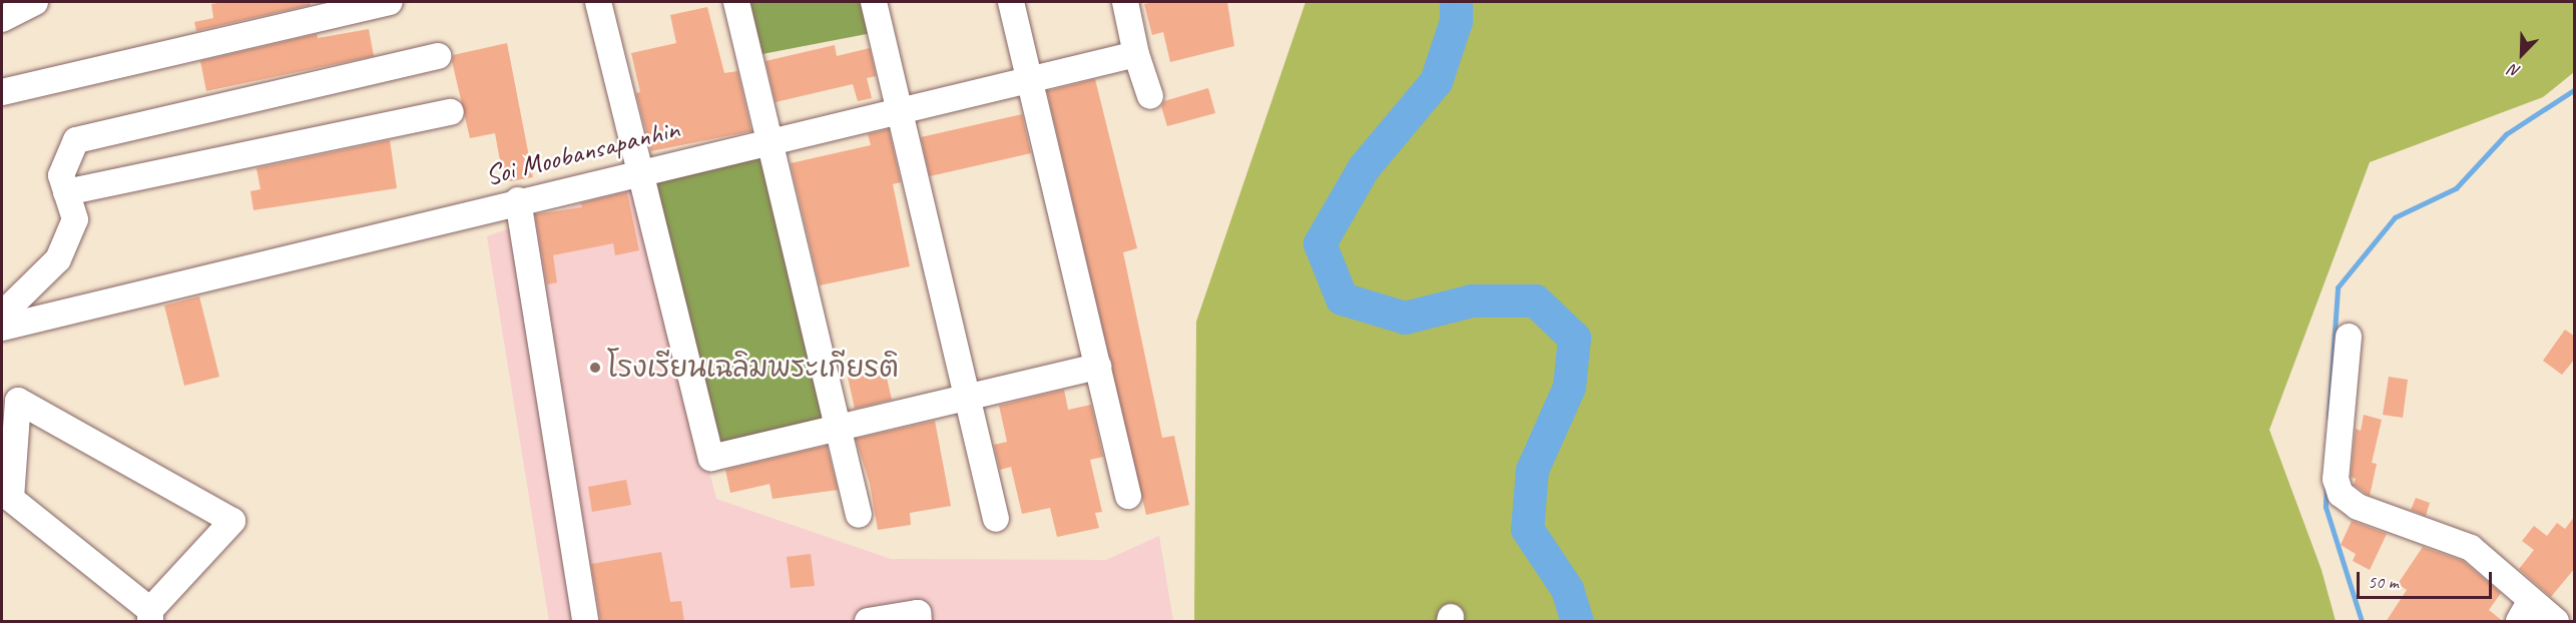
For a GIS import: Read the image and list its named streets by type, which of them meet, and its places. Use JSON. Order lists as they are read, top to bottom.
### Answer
{
  "streets": {
    "street": ["Soi Moobansapanhin"]
  },
  "places": ["โรงเรียนเฉลิมพระเกียรติ"],
  "scale_bar": "50 m",
  "north": "bottom left"
}
